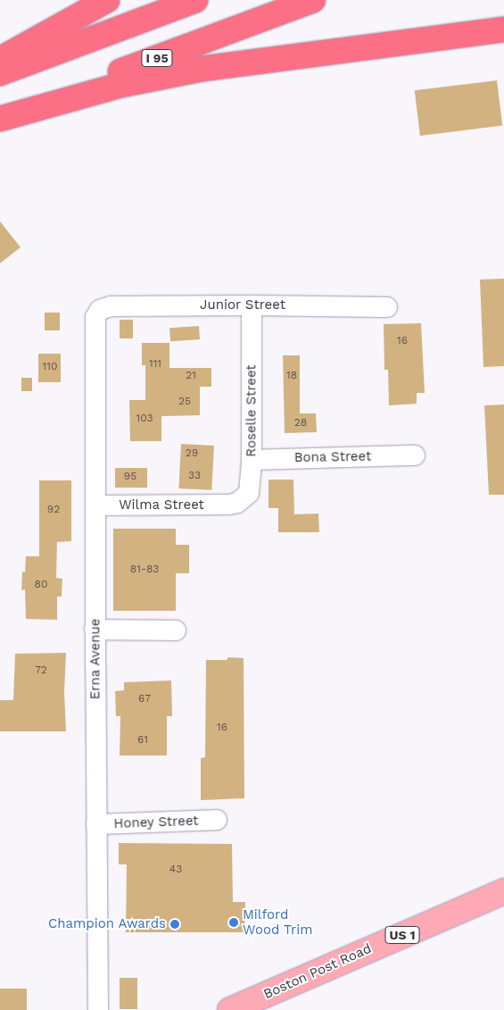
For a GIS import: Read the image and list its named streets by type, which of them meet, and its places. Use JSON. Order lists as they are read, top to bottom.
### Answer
{
  "streets": {
    "highway": ["I 95"],
    "main road": ["US 1", "Boston Post Road"],
    "street": [
      "Junior Street",
      "Roselle Street",
      "Bona Street",
      "Wilma Street",
      "Erna Avenue",
      "Honey Street"
    ]
  },
  "crossings": [
    ["Junior Street", "Roselle Street"],
    ["Junior Street", "Erna Avenue"],
    ["Roselle Street", "Bona Street"],
    ["Roselle Street", "Wilma Street"],
    ["Wilma Street", "Erna Avenue"],
    ["Erna Avenue", "Honey Street"]
  ],
  "places": ["Milford Wood Trim", "Champion Awards"],
  "house_numbers": [
    "16",
    "111",
    "110",
    "21",
    "18",
    "25",
    "103",
    "28",
    "29",
    "33",
    "95",
    "92",
    "81-83",
    "80",
    "72",
    "67",
    "16",
    "61",
    "43"
  ]
}
